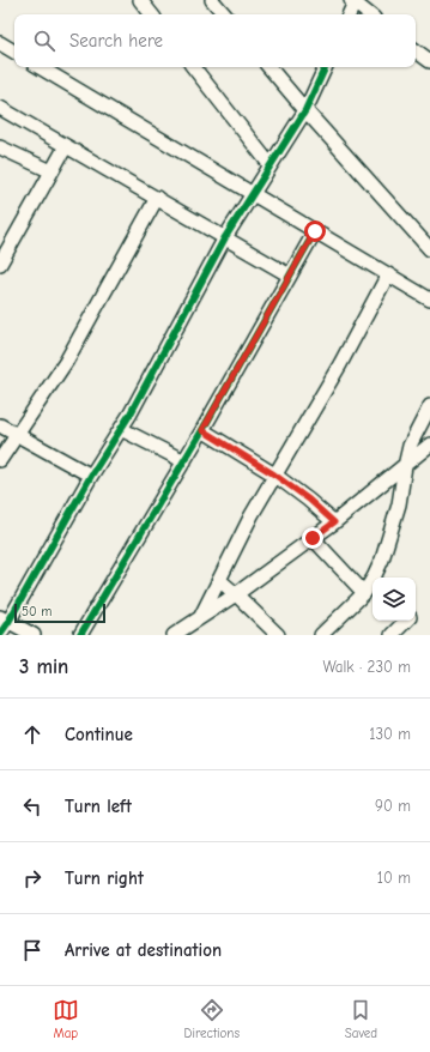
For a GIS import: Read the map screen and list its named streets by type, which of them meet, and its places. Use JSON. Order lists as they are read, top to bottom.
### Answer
{
  "scale_bar": "50 m",
  "page": {
    "search": "Search here",
    "scale": "50 m",
    "heading": ["3 min", "Walk · 230 m"],
    "list": [
      ["Continue", "130 m"],
      ["Turn left", "90 m"],
      ["Turn right", "10 m"],
      "Arrive at destination"
    ],
    "nav": ["Map", "Directions", "Saved"]
  }
}
